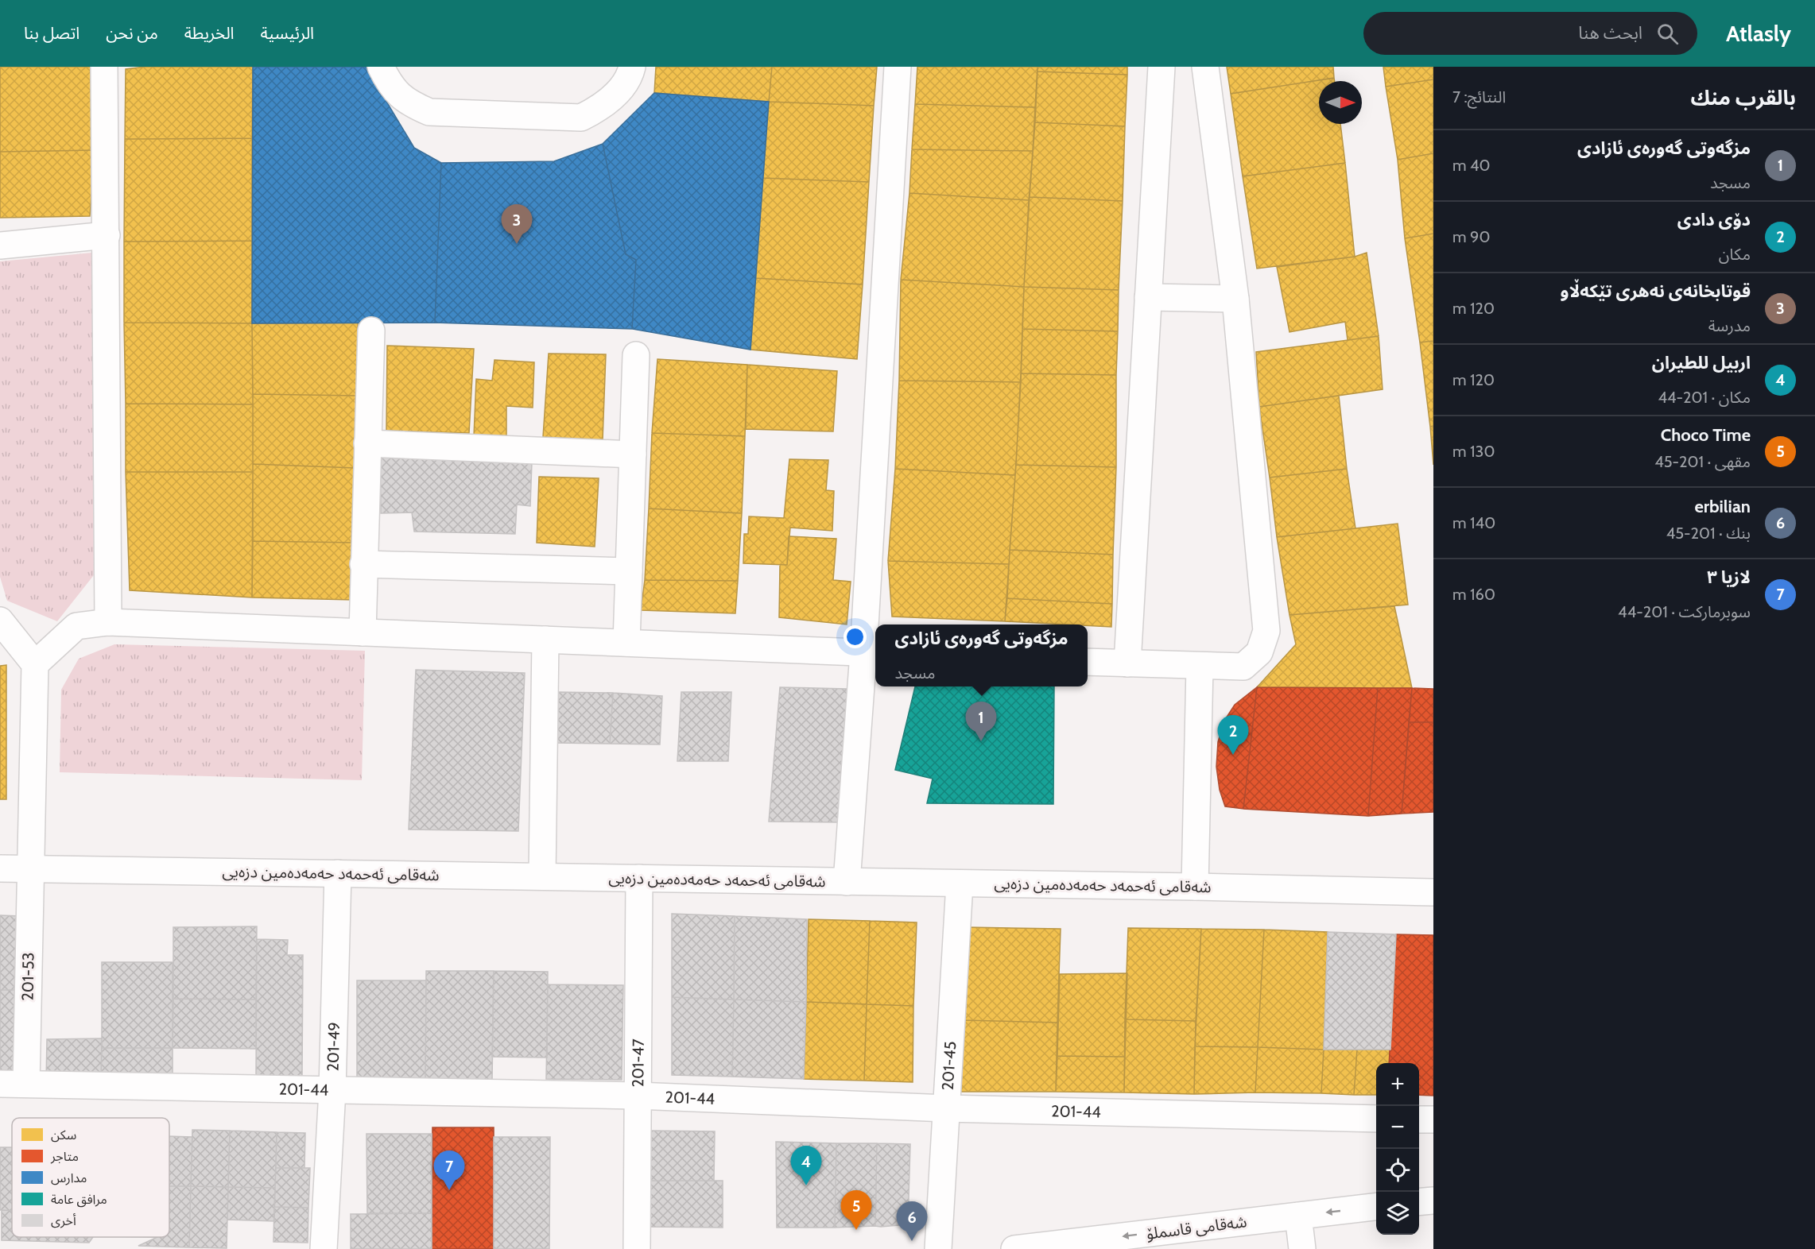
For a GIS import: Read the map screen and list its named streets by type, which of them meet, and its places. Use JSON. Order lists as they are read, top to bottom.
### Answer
{
  "streets": {
    "street": [
      "شەقامی ئەحمەد حەمەدەمین دزەیی",
      "201-53",
      "201-49",
      "201-47",
      "201-45",
      "201-44",
      "شەقامی قاسملۆ"
    ]
  },
  "crossings": [
    ["شەقامی ئەحمەد حەمەدەمین دزەیی", "201-53"],
    ["شەقامی ئەحمەد حەمەدەمین دزەیی", "201-49"],
    ["شەقامی ئەحمەد حەمەدەمین دزەیی", "201-47"],
    ["شەقامی ئەحمەد حەمەدەمین دزەیی", "201-45"],
    ["201-53", "201-44"],
    ["201-49", "201-44"],
    ["201-47", "201-44"],
    ["201-45", "201-44"]
  ],
  "one_way": ["شەقامی قاسملۆ"],
  "legend": [
    "سكن",
    "متاجر",
    "مدارس",
    "مرافق عامة",
    "أخرى"
  ],
  "north": "right",
  "page": {
    "header": "Atlasly",
    "search": "ابحث هنا",
    "nav": [
      "الرئيسية",
      "الخريطة",
      "من نحن",
      "اتصل بنا"
    ],
    "heading": ["بالقرب منك", "النتائج: 7"],
    "list": [
      {
        "mark": "1",
        "name": "مزگەوتی گەورەی ئازادی",
        "note": "مسجد",
        "value": "40 m"
      },
      {
        "mark": "2",
        "name": "دۆى دادى",
        "note": "مكان",
        "value": "90 m"
      },
      {
        "mark": "3",
        "name": "قوتابخانه‌ی نه‌هری تێكه‌ڵاو",
        "note": "مدرسة",
        "value": "120 m"
      },
      {
        "mark": "4",
        "name": "اربيل للطيران",
        "note": "مكان · 201-44",
        "value": "120 m"
      },
      {
        "mark": "5",
        "name": "Choco Time",
        "note": "مقهى · 201-45",
        "value": "130 m"
      },
      {
        "mark": "6",
        "name": "erbilian",
        "note": "بنك · 201-45",
        "value": "140 m"
      },
      {
        "mark": "7",
        "name": "لازیا ٣",
        "note": "سوبرماركت · 201-44",
        "value": "160 m"
      }
    ],
    "pins": [
      "3",
      "1",
      "2",
      "4",
      "7",
      "5",
      "6"
    ],
    "popup": ["مزگەوتی گەورەی ئازادی", "مسجد"],
    "map_buttons": ["+", "−"]
  }
}
